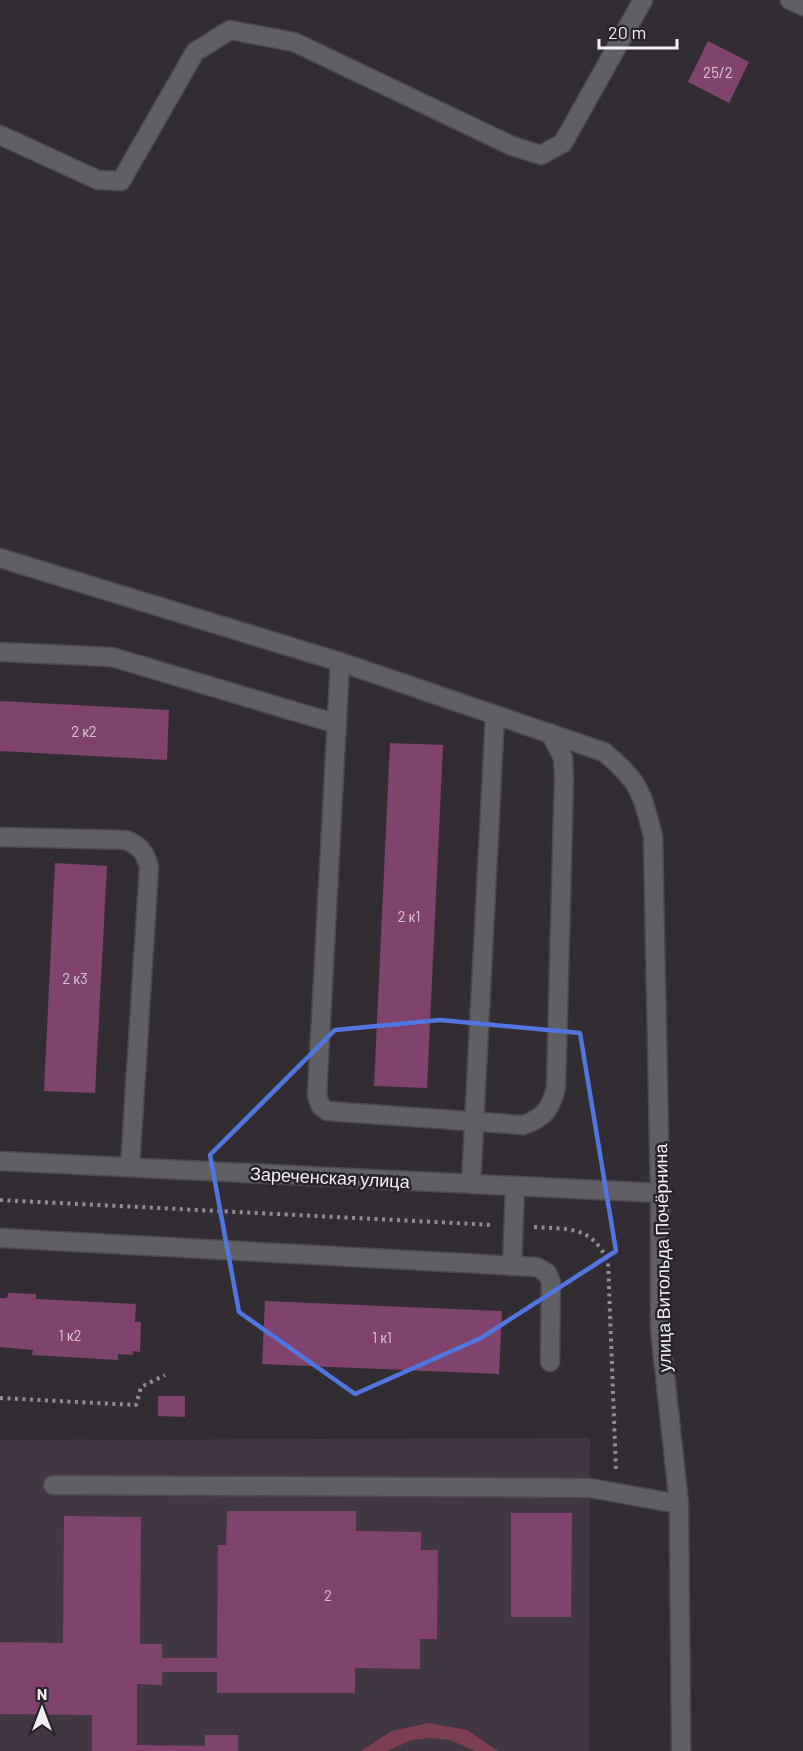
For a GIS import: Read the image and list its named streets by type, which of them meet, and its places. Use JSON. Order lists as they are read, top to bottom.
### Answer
{
  "streets": {
    "street": ["Зареченская улица", "улица Витольда Почёрнина"]
  },
  "crossings": [
    ["Зареченская улица", "улица Витольда Почёрнина"]
  ],
  "house_numbers": [
    "25/2",
    "2 к2",
    "2 к1",
    "2 к3",
    "1 к2",
    "1 к1",
    "2"
  ],
  "scale_bar": "20 m",
  "north": "top"
}
